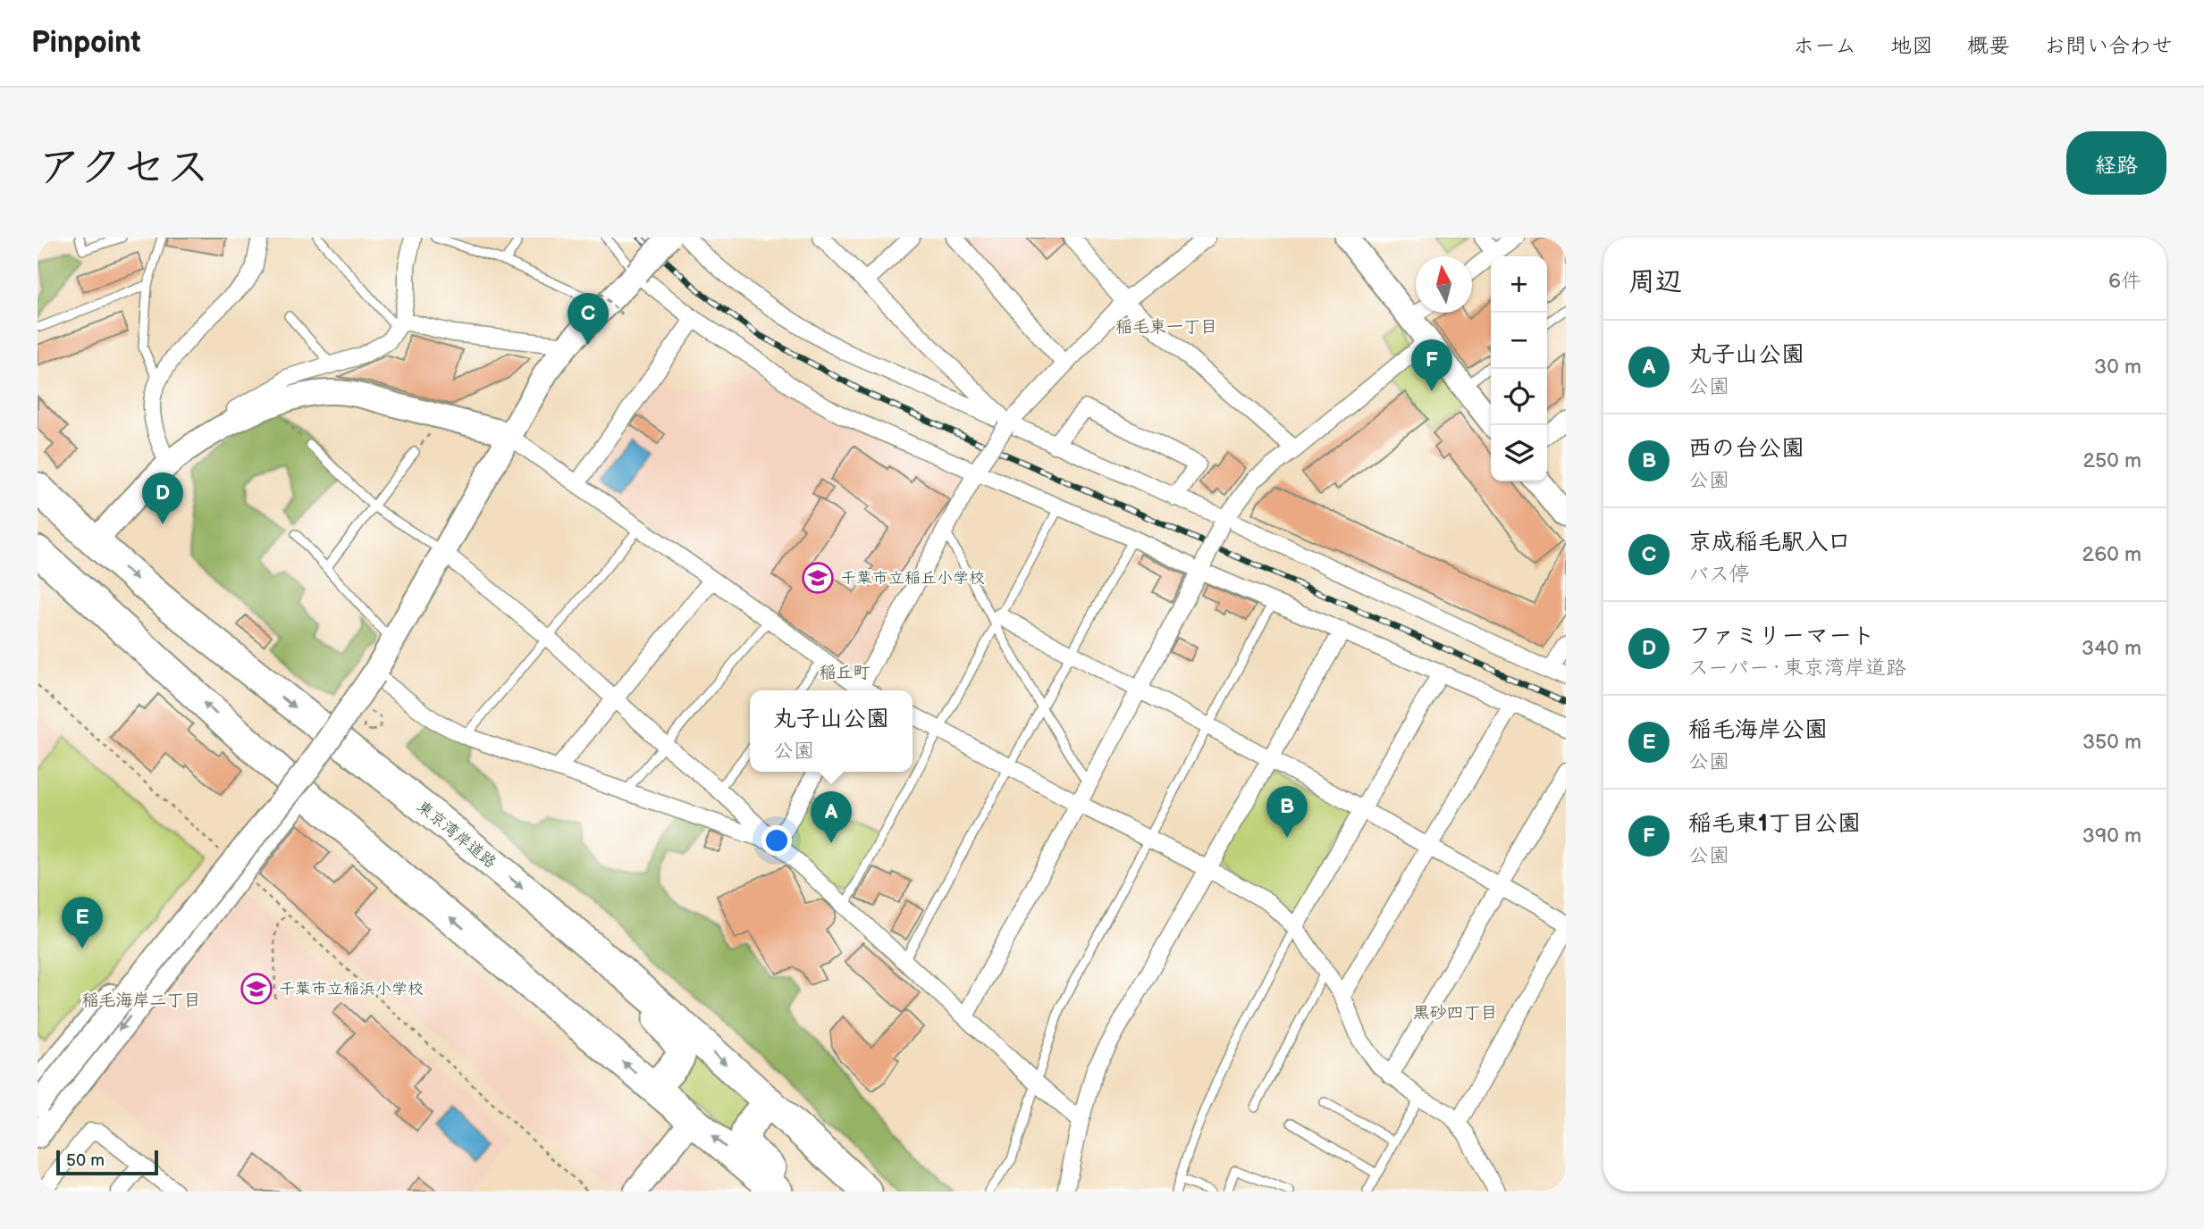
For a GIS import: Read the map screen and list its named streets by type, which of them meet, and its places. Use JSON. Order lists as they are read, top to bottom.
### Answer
{
  "streets": {
    "highway": ["東京湾岸道路"]
  },
  "districts": [
    "稲毛東一丁目",
    "稲丘町",
    "稲毛海岸二丁目",
    "黒砂四丁目"
  ],
  "places": {
    "school or university": ["千葉市立稲丘小学校", "千葉市立稲浜小学校"]
  },
  "scale_bar": "50 m",
  "north": "top",
  "page": {
    "header": "Pinpoint",
    "nav": [
      "ホーム",
      "地図",
      "概要",
      "お問い合わせ"
    ],
    "title": "アクセス",
    "buttons": "経路",
    "heading": ["周辺", "6件"],
    "map_buttons": ["+", "−"],
    "pins": [
      "C",
      "F",
      "D",
      "B",
      "A",
      "E"
    ],
    "list": [
      {
        "mark": "A",
        "name": "丸子山公園",
        "note": "公園",
        "value": "30 m"
      },
      {
        "mark": "B",
        "name": "西の台公園",
        "note": "公園",
        "value": "250 m"
      },
      {
        "mark": "C",
        "name": "京成稲毛駅入口",
        "note": "バス停",
        "value": "260 m"
      },
      {
        "mark": "D",
        "name": "ファミリーマート",
        "note": "スーパー · 東京湾岸道路",
        "value": "340 m"
      },
      {
        "mark": "E",
        "name": "稲毛海岸公園",
        "note": "公園",
        "value": "350 m"
      },
      {
        "mark": "F",
        "name": "稲毛東1丁目公園",
        "note": "公園",
        "value": "390 m"
      }
    ],
    "popup": ["丸子山公園", "公園"],
    "scale": "50 m"
  }
}
